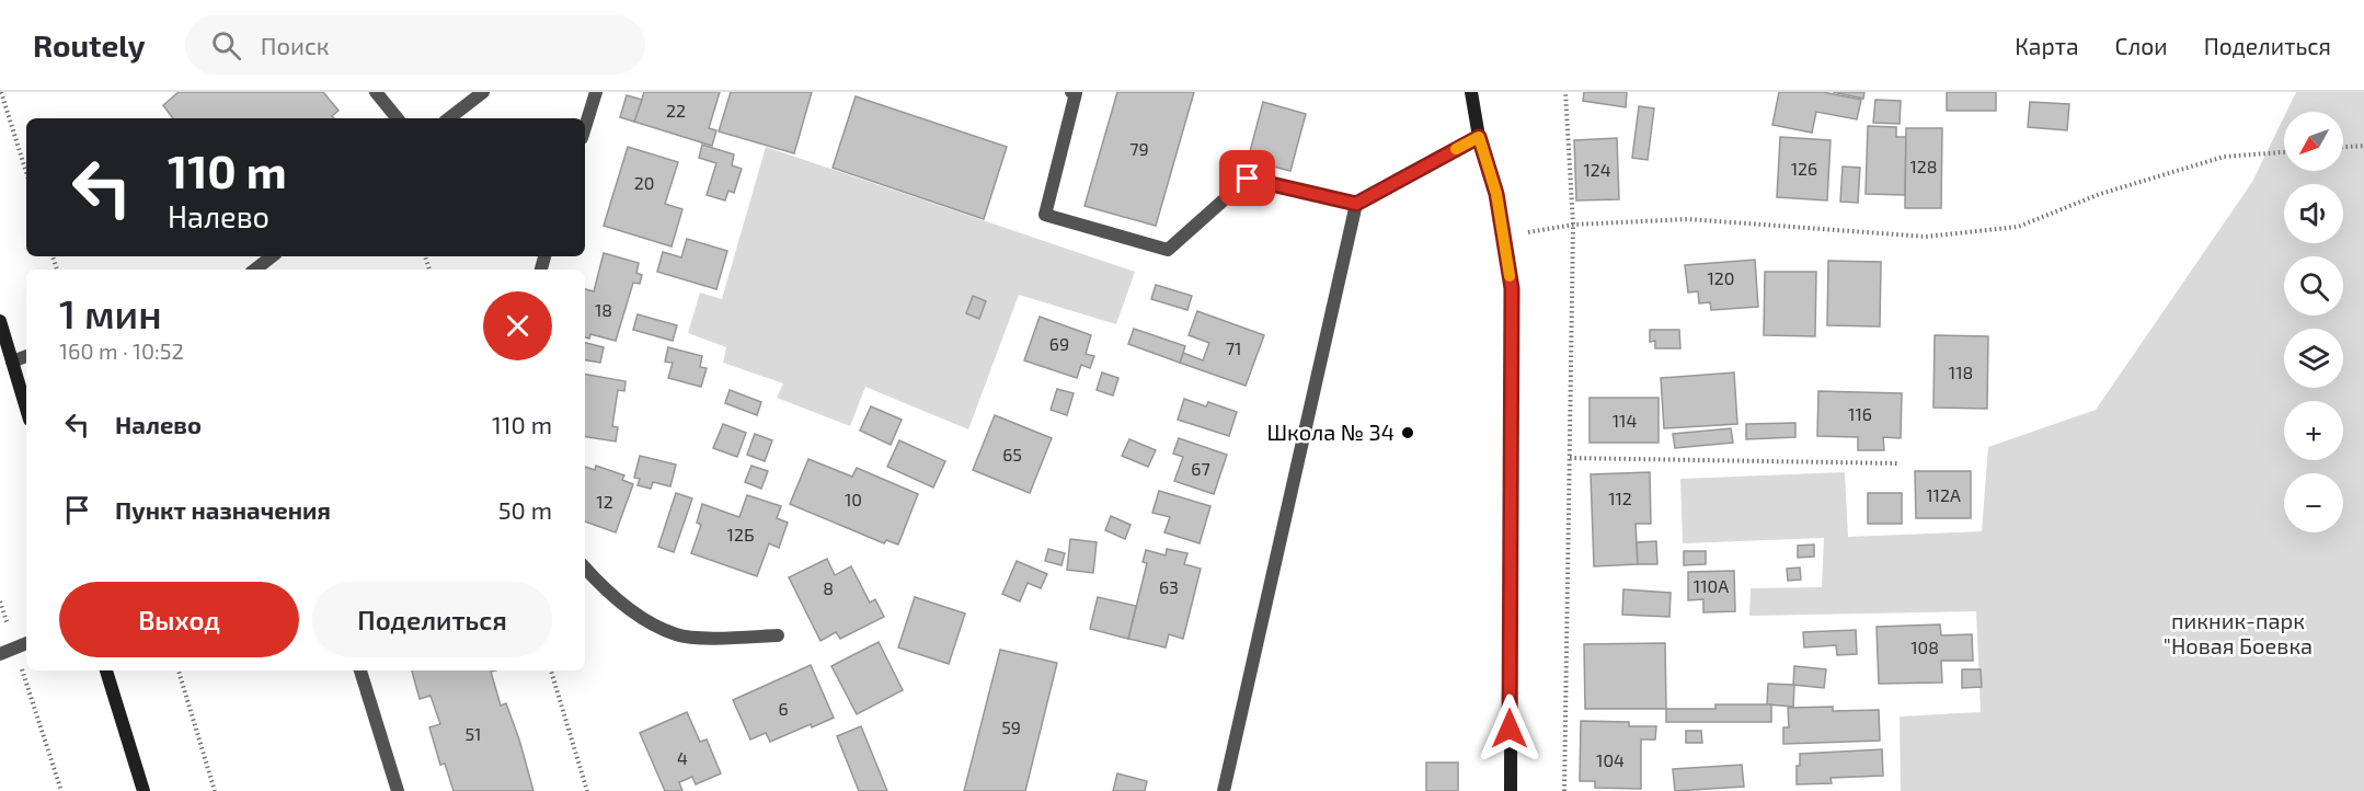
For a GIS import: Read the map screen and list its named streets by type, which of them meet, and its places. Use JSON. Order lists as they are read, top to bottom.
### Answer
{
  "parks": ["пикник-парк \"Новая Боевка"],
  "places": ["Школа № 34"],
  "house_numbers": [
    "22",
    "79",
    "128",
    "126",
    "124",
    "20",
    "120",
    "18",
    "69",
    "71",
    "118",
    "116",
    "114",
    "65",
    "67",
    "112А",
    "112",
    "10",
    "12",
    "12Б",
    "110А",
    "63",
    "8",
    "108",
    "6",
    "59",
    "51",
    "4",
    "104"
  ],
  "north": "bottom left",
  "page": {
    "header": "Routely",
    "search": "Поиск",
    "nav": ["Карта", "Слои", "Поделиться"],
    "map_buttons": ["+", "−"],
    "turn": ["110 m", "Налево"],
    "heading": ["1 мин", "160 m · 10:52"],
    "list": [
      {
        "name": "Налево",
        "value": "110 m"
      },
      {
        "name": "Пункт назначения",
        "value": "50 m"
      }
    ],
    "buttons": ["Выход", "Поделиться"]
  }
}
